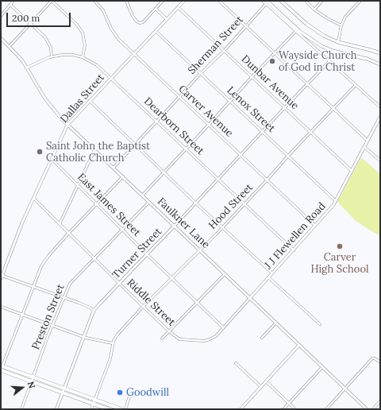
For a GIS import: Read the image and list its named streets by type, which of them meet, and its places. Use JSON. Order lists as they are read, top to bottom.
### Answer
{
  "streets": {
    "street": [
      "Sherman Street",
      "Dunbar Avenue",
      "Dallas Street",
      "Lenox Street",
      "Carver Avenue",
      "Dearborn Street",
      "East James Street",
      "Hood Street",
      "Faulkner Lane",
      "J J Flewellen Road",
      "Turner Street",
      "Riddle Street",
      "Preston Street"
    ]
  },
  "crossings": [
    ["Sherman Street", "Dunbar Avenue"],
    ["Sherman Street", "Lenox Street"],
    ["Sherman Street", "Carver Avenue"],
    ["Sherman Street", "Dearborn Street"],
    ["Sherman Street", "Faulkner Lane"],
    ["Dunbar Avenue", "Dallas Street"],
    ["Dunbar Avenue", "Hood Street"],
    ["Dunbar Avenue", "J J Flewellen Road"],
    ["Dunbar Avenue", "Turner Street"],
    ["Dallas Street", "Lenox Street"],
    ["Dallas Street", "Carver Avenue"],
    ["Dallas Street", "Dearborn Street"],
    ["Dallas Street", "East James Street"],
    ["Dallas Street", "Faulkner Lane"],
    ["Dallas Street", "Riddle Street"],
    ["Lenox Street", "Hood Street"],
    ["Lenox Street", "J J Flewellen Road"],
    ["Lenox Street", "Turner Street"],
    ["Carver Avenue", "Hood Street"],
    ["Carver Avenue", "J J Flewellen Road"],
    ["Carver Avenue", "Turner Street"],
    ["Dearborn Street", "Hood Street"],
    ["Dearborn Street", "Faulkner Lane"],
    ["Dearborn Street", "J J Flewellen Road"],
    ["Dearborn Street", "Turner Street"],
    ["East James Street", "Hood Street"],
    ["East James Street", "J J Flewellen Road"],
    ["East James Street", "Turner Street"],
    ["East James Street", "Preston Street"],
    ["Hood Street", "Faulkner Lane"],
    ["Hood Street", "Riddle Street"],
    ["Faulkner Lane", "J J Flewellen Road"],
    ["Faulkner Lane", "Turner Street"],
    ["Faulkner Lane", "Preston Street"],
    ["J J Flewellen Road", "Riddle Street"],
    ["Turner Street", "Riddle Street"],
    ["Riddle Street", "Preston Street"]
  ],
  "places": [
    "Wayside Church of God in Christ",
    "Saint John the Baptist Catholic Church",
    "Carver High School",
    "Goodwill"
  ],
  "scale_bar": "200 m",
  "north": "right"
}
